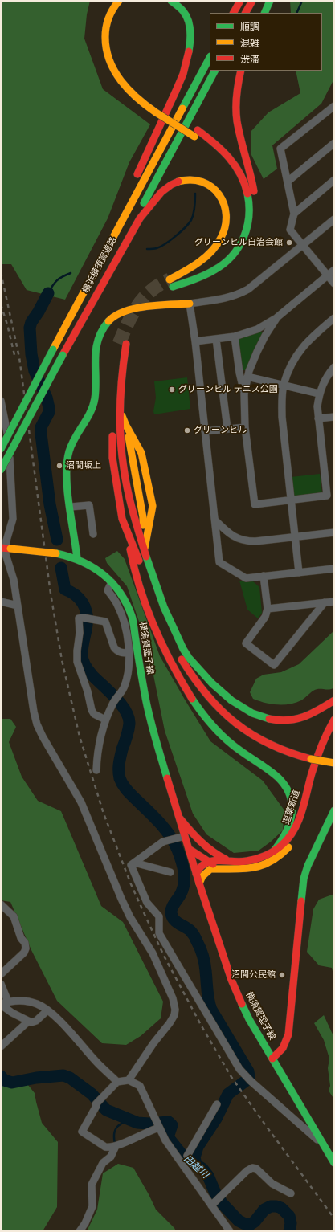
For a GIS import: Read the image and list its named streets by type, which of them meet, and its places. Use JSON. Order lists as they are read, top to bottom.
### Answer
{
  "streets": {
    "main road": ["横浜横須賀道路", "横須賀逗子線", "逗葉新道"]
  },
  "water": ["田越川"],
  "places": [
    "グリーンヒル自治会館",
    "グリーンヒル テニス公園",
    "グリーンヒル",
    "沼間坂上",
    "沼間公民館"
  ],
  "legend": ["順調", "混雑", "渋滞"]
}
